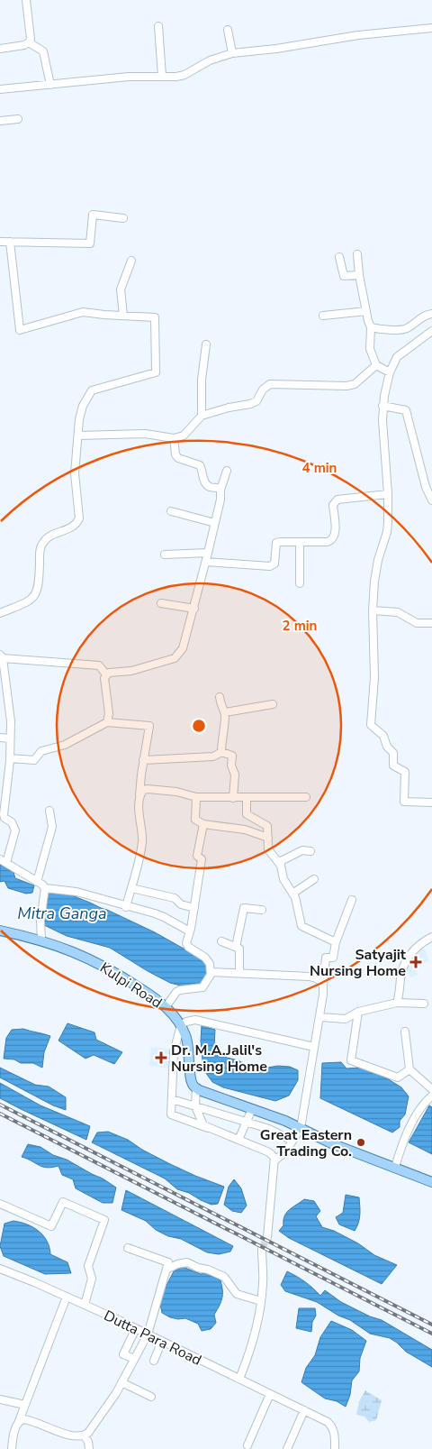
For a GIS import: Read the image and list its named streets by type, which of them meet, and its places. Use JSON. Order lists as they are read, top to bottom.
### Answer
{
  "streets": {
    "main road": ["Kulpi Road"],
    "street": ["Dutta Para Road"]
  },
  "water": ["Mitra Ganga"],
  "places": {
    "health": ["Satyajit Nursing Home", "Dr. M.A.Jalil's Nursing Home"],
    "other": ["Great Eastern Trading Co."]
  },
  "rings": ["4 min", "2 min"]
}
